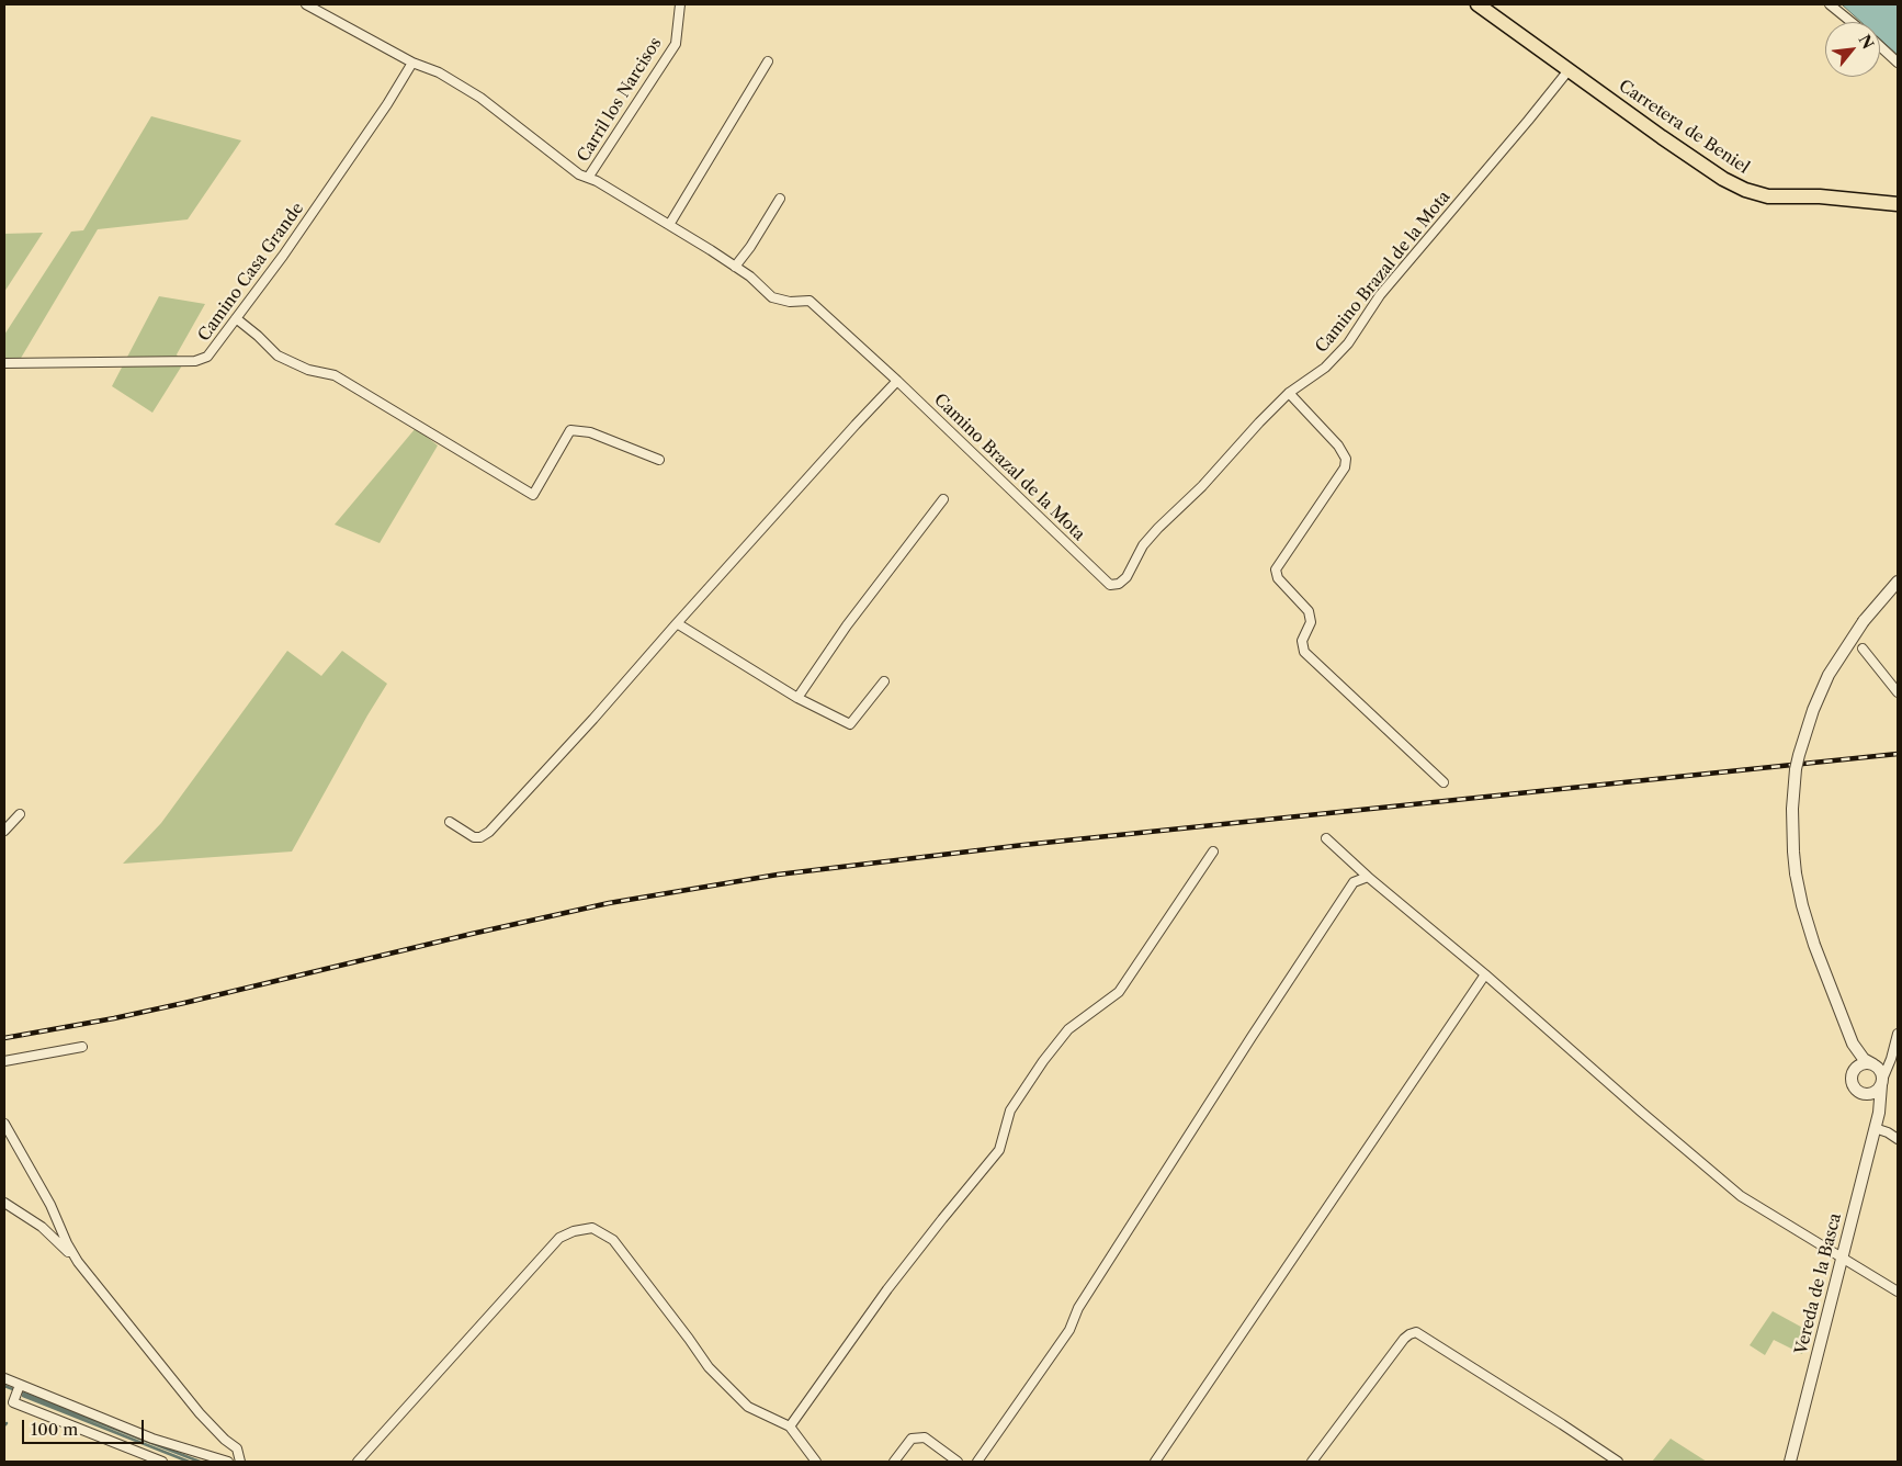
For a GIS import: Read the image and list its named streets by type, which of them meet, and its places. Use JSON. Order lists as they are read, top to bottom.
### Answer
{
  "streets": {
    "main road": ["Carretera de Beniel"],
    "street": [
      "Carril los Narcisos",
      "Camino Casa Grande",
      "Camino Brazal de la Mota",
      "Vereda de la Basca"
    ]
  },
  "crossings": [
    ["Carril los Narcisos", "Camino Brazal de la Mota"],
    ["Carretera de Beniel", "Camino Brazal de la Mota"],
    ["Camino Casa Grande", "Camino Brazal de la Mota"]
  ],
  "scale_bar": "100 m",
  "north": "top right"
}
